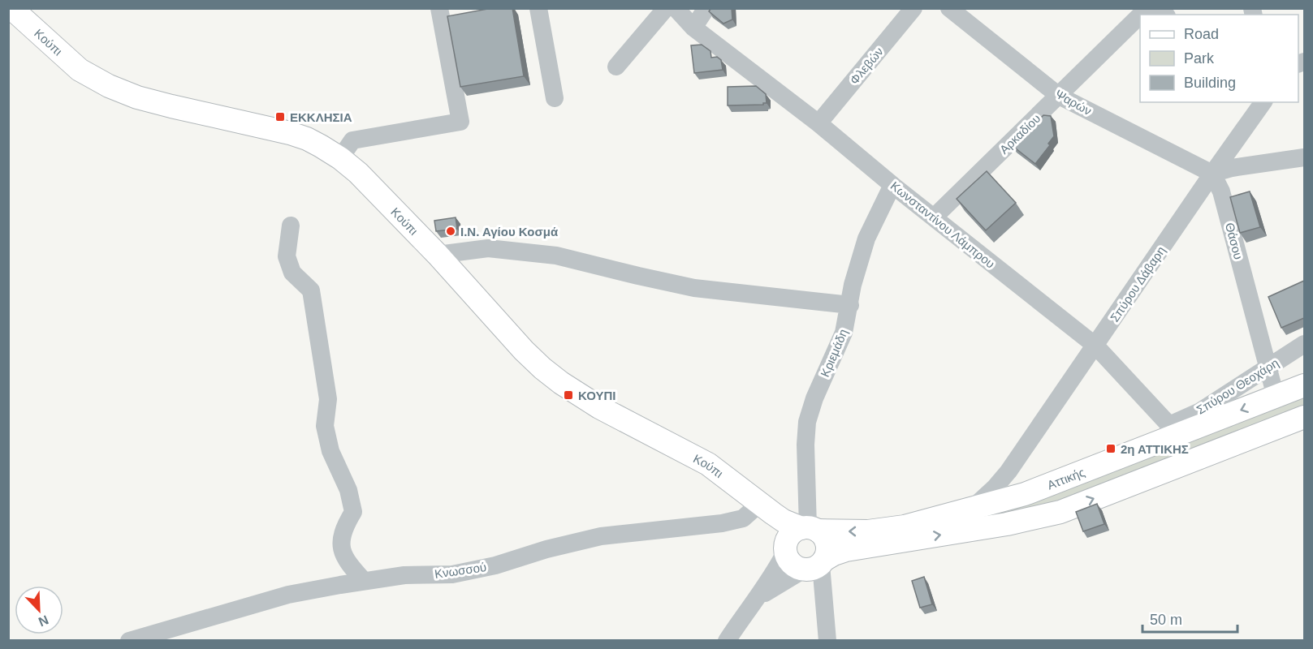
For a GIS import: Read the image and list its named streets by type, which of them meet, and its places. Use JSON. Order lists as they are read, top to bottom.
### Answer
{
  "streets": {
    "main road": ["Κούπι", "Αττικής"],
    "street": [
      "Φλεβών",
      "Ψαρών",
      "Αρκαδίου",
      "Κωνσταντίνου Λάμπρου",
      "Θάσου",
      "Σπύρου Δάβαρη",
      "Κριεμάδη",
      "Σπύρου Θεοχάρη",
      "Κνωσσού"
    ]
  },
  "crossings": [
    ["Κούπι", "Κνωσσού"],
    ["Φλεβών", "Κωνσταντίνου Λάμπρου"],
    ["Ψαρών", "Αρκαδίου"],
    ["Ψαρών", "Θάσου"],
    ["Ψαρών", "Σπύρου Δάβαρη"],
    ["Αρκαδίου", "Κωνσταντίνου Λάμπρου"],
    ["Κωνσταντίνου Λάμπρου", "Σπύρου Δάβαρη"],
    ["Κωνσταντίνου Λάμπρου", "Κριεμάδη"],
    ["Κωνσταντίνου Λάμπρου", "Σπύρου Θεοχάρη"],
    ["Κωνσταντίνου Λάμπρου", "Αττικής"],
    ["Θάσου", "Σπύρου Δάβαρη"],
    ["Θάσου", "Σπύρου Θεοχάρη"],
    ["Θάσου", "Αττικής"],
    ["Σπύρου Δάβαρη", "Αττικής"],
    ["Κριεμάδη", "Αττικής"],
    ["Σπύρου Θεοχάρη", "Αττικής"]
  ],
  "places": {
    "transit": ["ΕΚΚΛΗΣΙΑ", "ΚΟΥΠΙ", "2η ΑΤΤΙΚΗΣ"],
    "other": ["Ι.Ν. Αγίου Κοσμά"]
  },
  "legend": ["Road", "Park", "Building"],
  "scale_bar": "50 m",
  "north": "bottom right"
}
